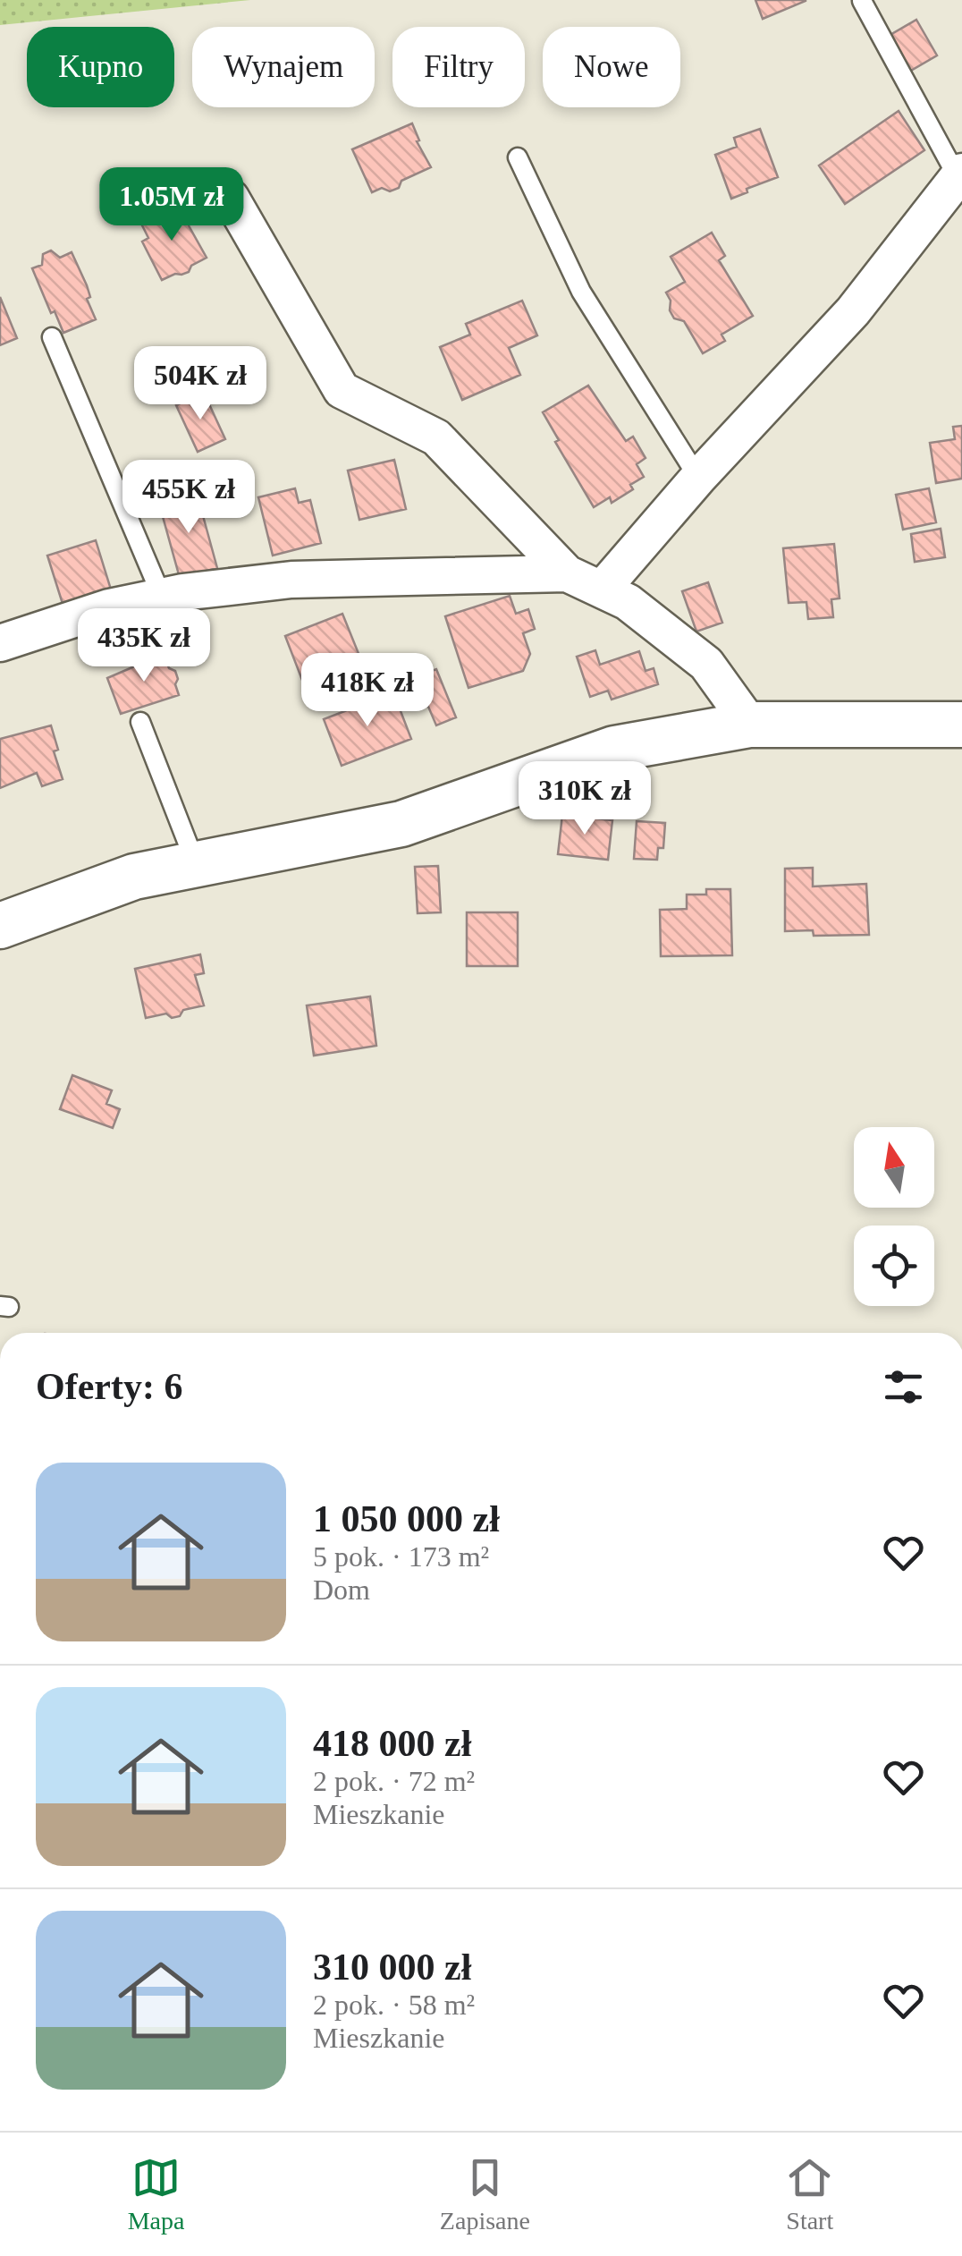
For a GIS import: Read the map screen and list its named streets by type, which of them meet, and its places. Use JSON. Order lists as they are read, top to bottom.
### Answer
{
  "north": "top",
  "page": {
    "chip": [
      "Kupno",
      "Wynajem",
      "Filtry",
      "Nowe"
    ],
    "price": [
      "1.05M zł",
      "504K zł",
      "455K zł",
      "435K zł",
      "418K zł",
      "310K zł"
    ],
    "heading": "Oferty: 6",
    "list": [
      {
        "name": "1 050 000 zł",
        "note": "5 pok. · 173 m² · Dom"
      },
      {
        "name": "418 000 zł",
        "note": "2 pok. · 72 m² · Mieszkanie"
      },
      {
        "name": "310 000 zł",
        "note": "2 pok. · 58 m² · Mieszkanie"
      }
    ],
    "tabs": ["Mapa", "Zapisane", "Start"]
  }
}
